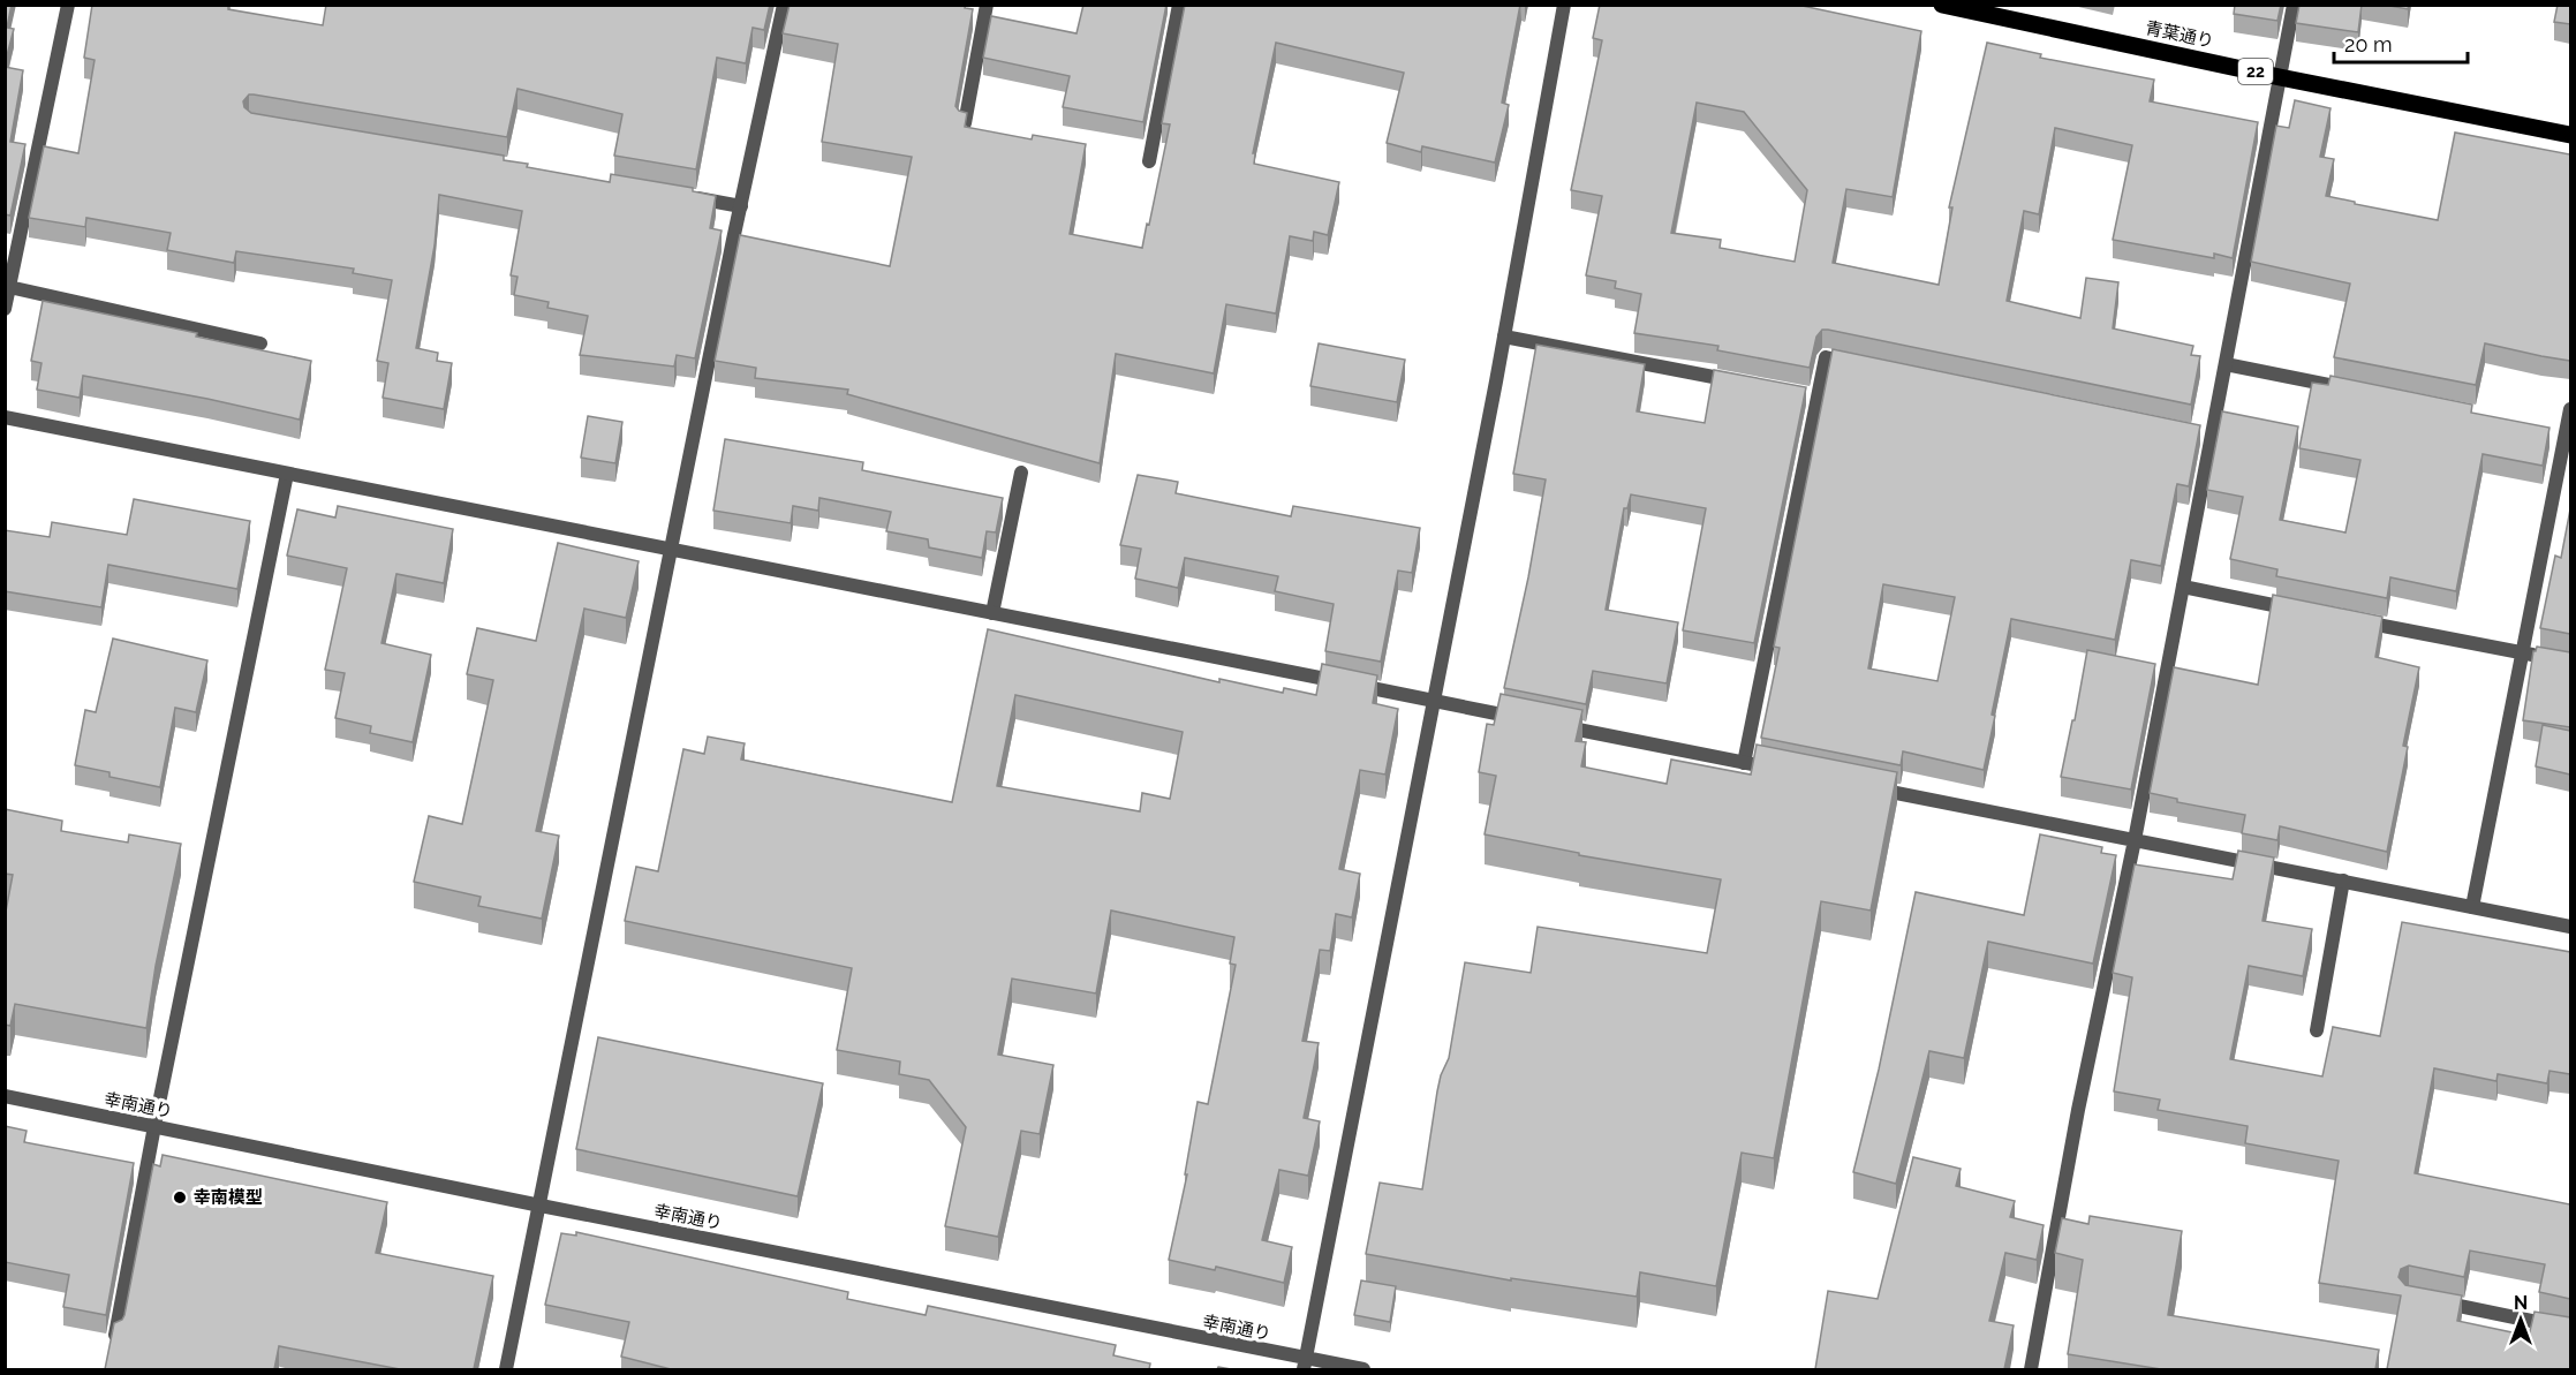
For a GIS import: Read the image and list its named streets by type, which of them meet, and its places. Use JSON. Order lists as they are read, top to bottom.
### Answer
{
  "streets": {
    "main road": ["青葉通り", "22"],
    "street": ["幸南通り"]
  },
  "places": ["幸南模型"],
  "scale_bar": "20 m",
  "north": "top"
}
